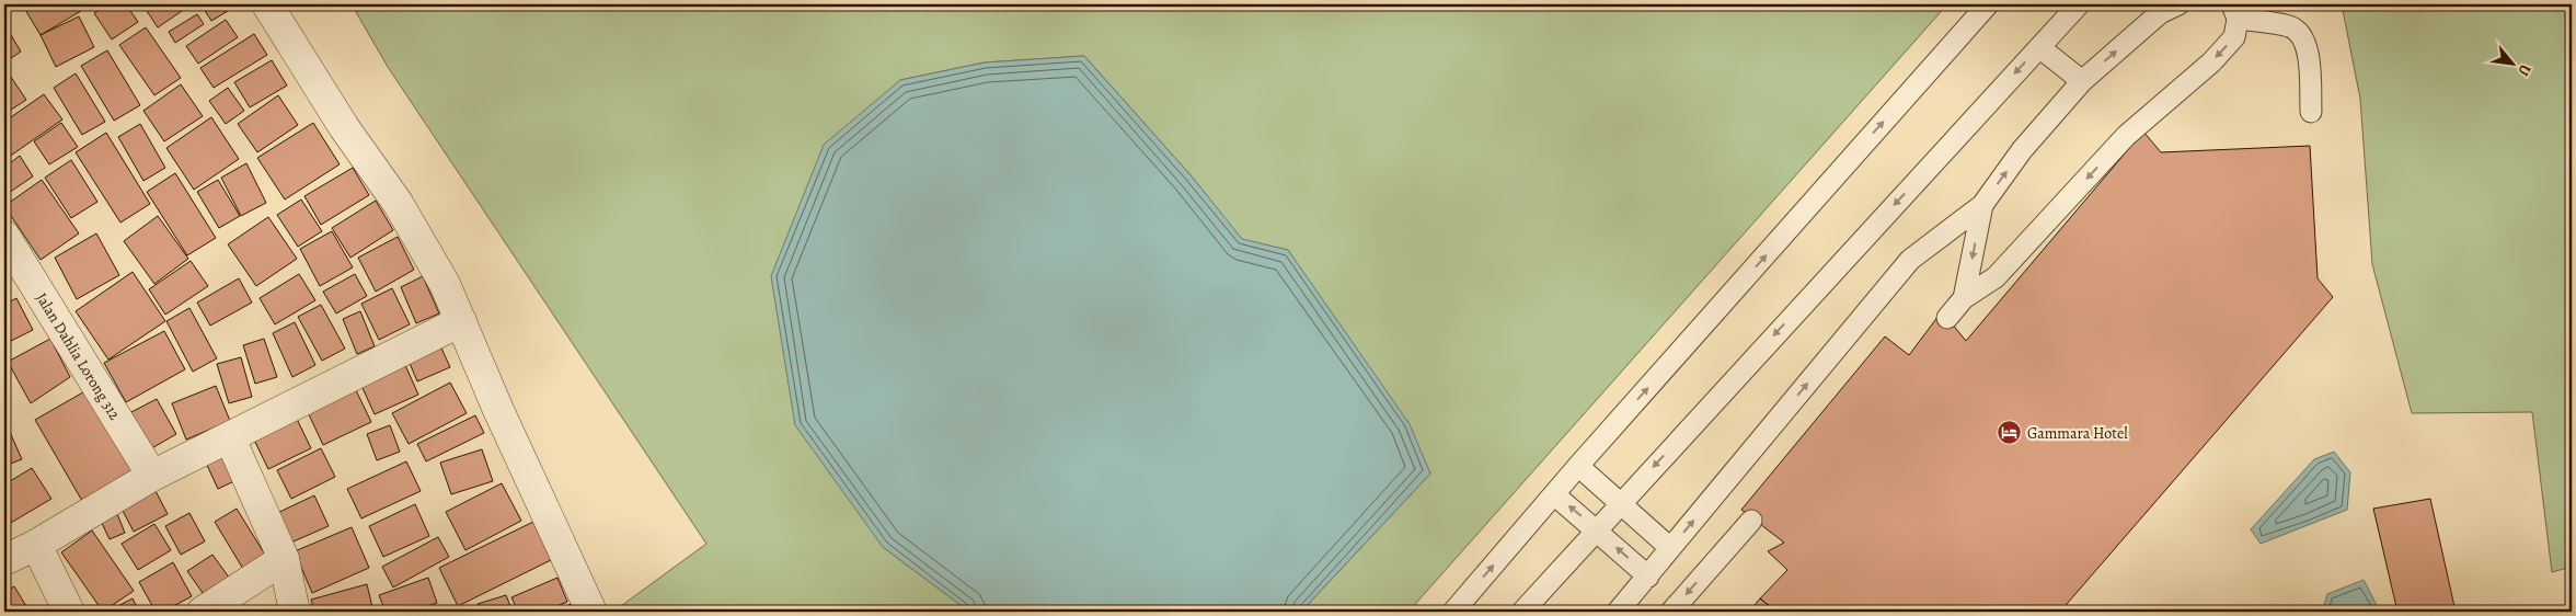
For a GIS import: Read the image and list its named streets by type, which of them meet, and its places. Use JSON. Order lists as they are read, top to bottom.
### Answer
{
  "streets": {
    "street": ["Jalan Dahlia Lorong 312"]
  },
  "places": {
    "hotel": ["Gammara Hotel"]
  },
  "north": "bottom right"
}
